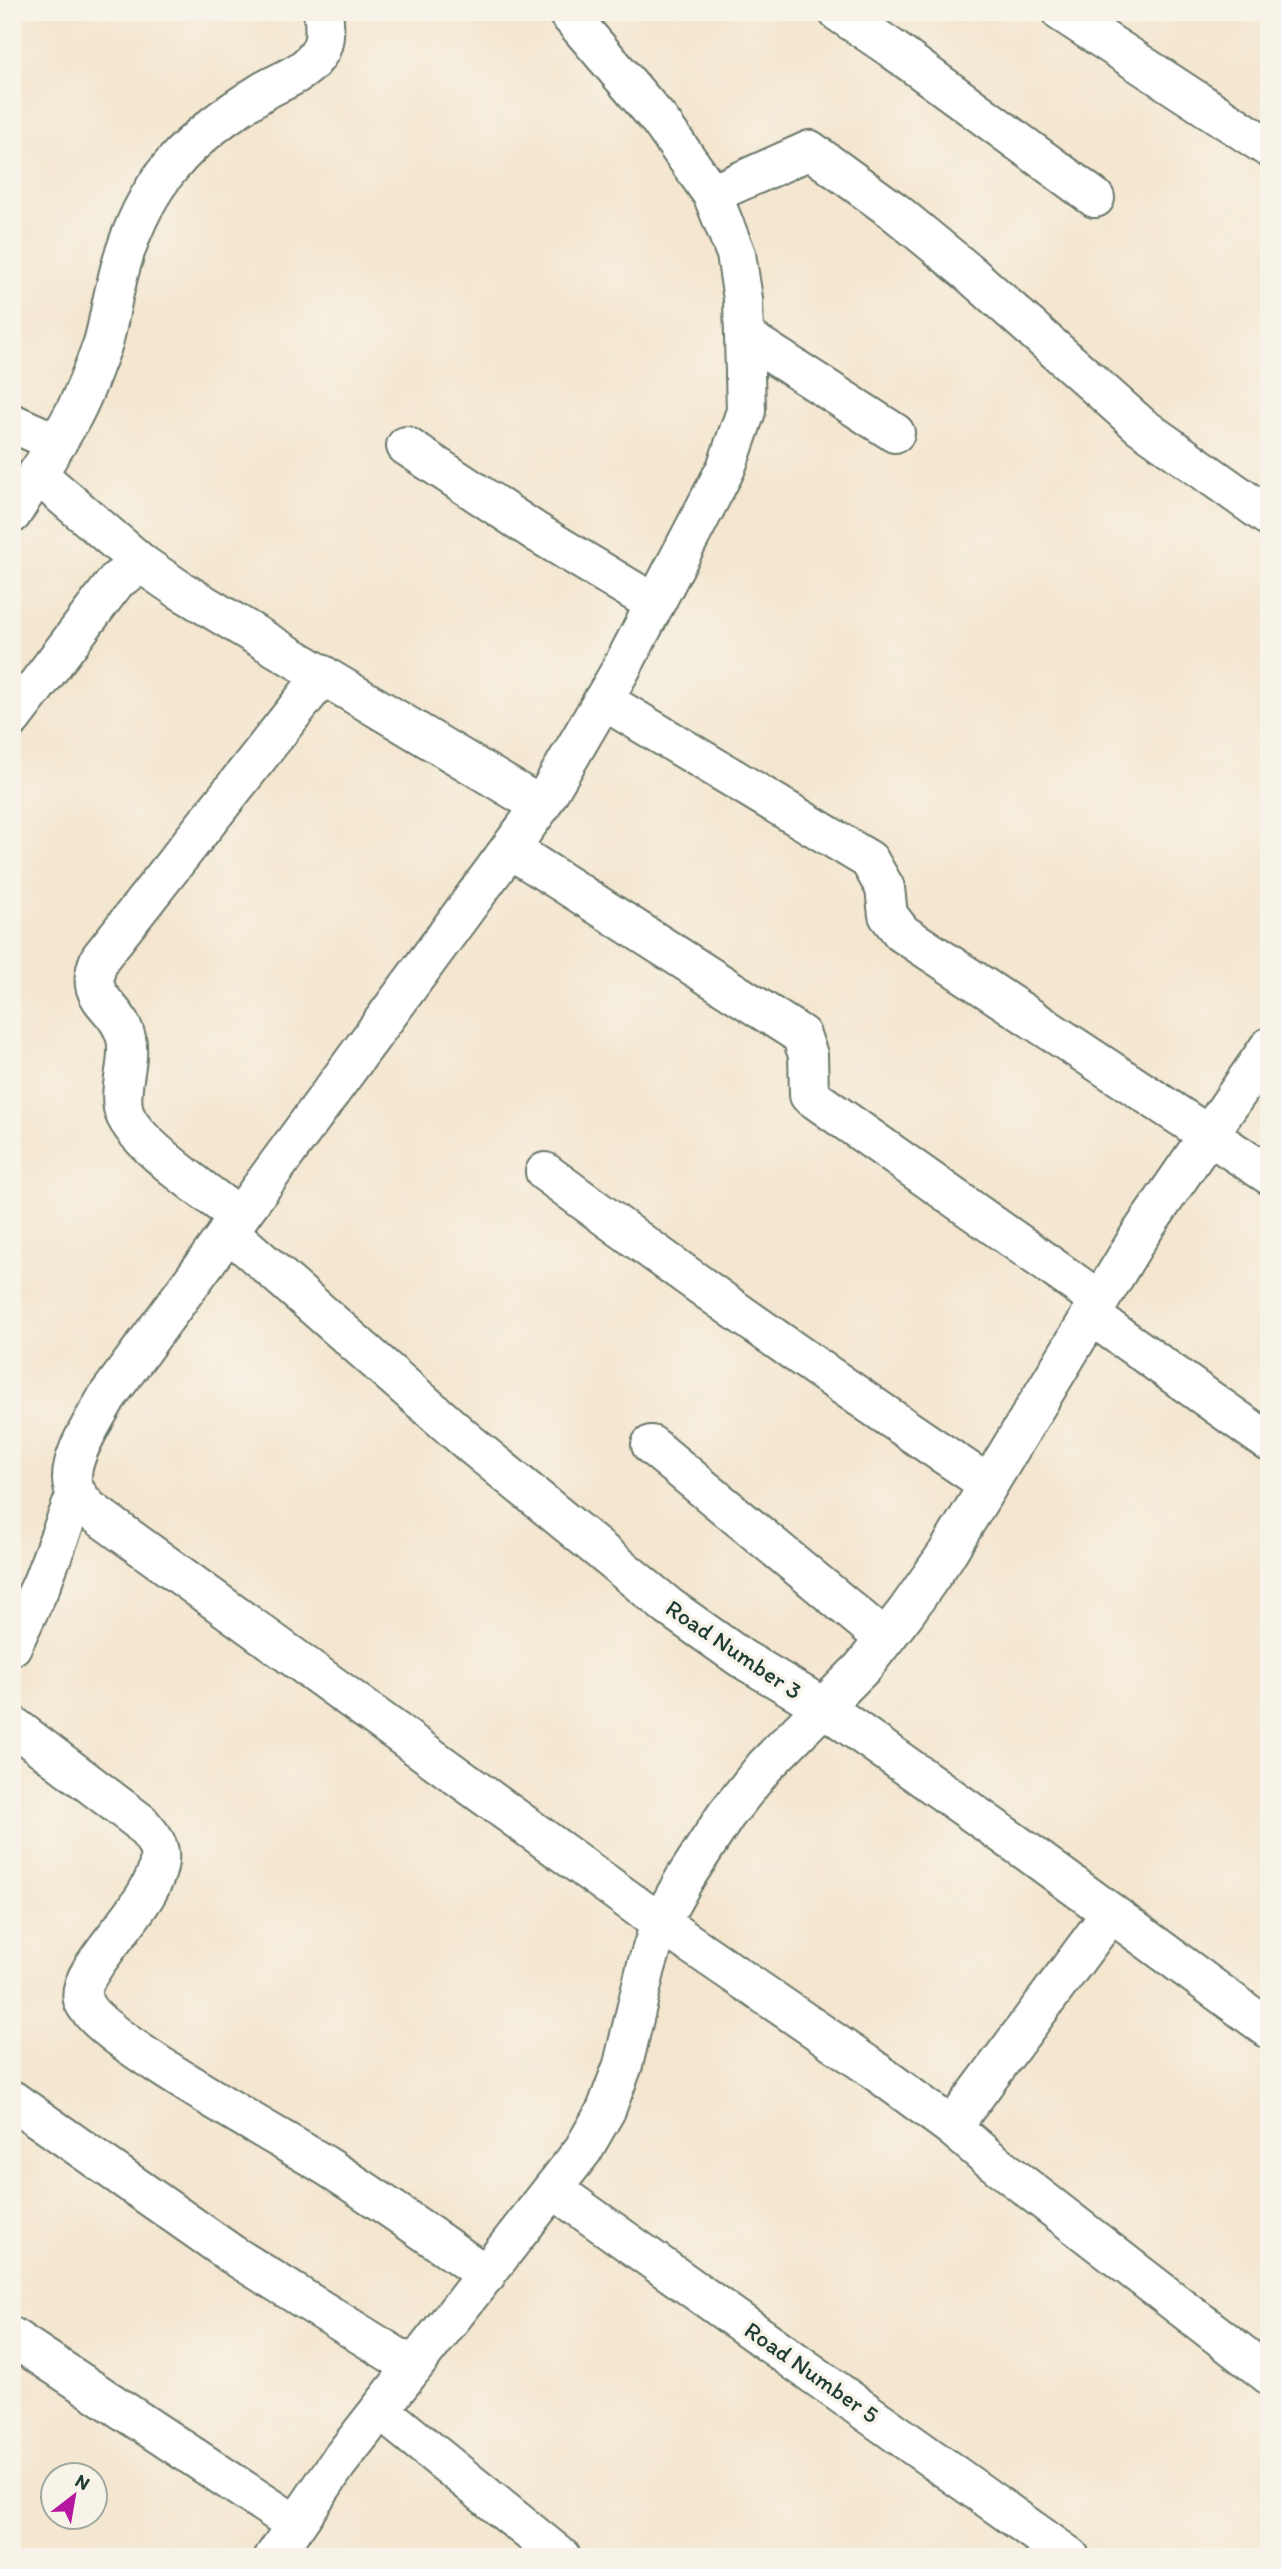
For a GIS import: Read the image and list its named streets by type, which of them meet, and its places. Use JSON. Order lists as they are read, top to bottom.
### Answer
{
  "streets": {
    "street": ["Road Number 3", "Road Number 5"]
  },
  "north": "top right"
}
